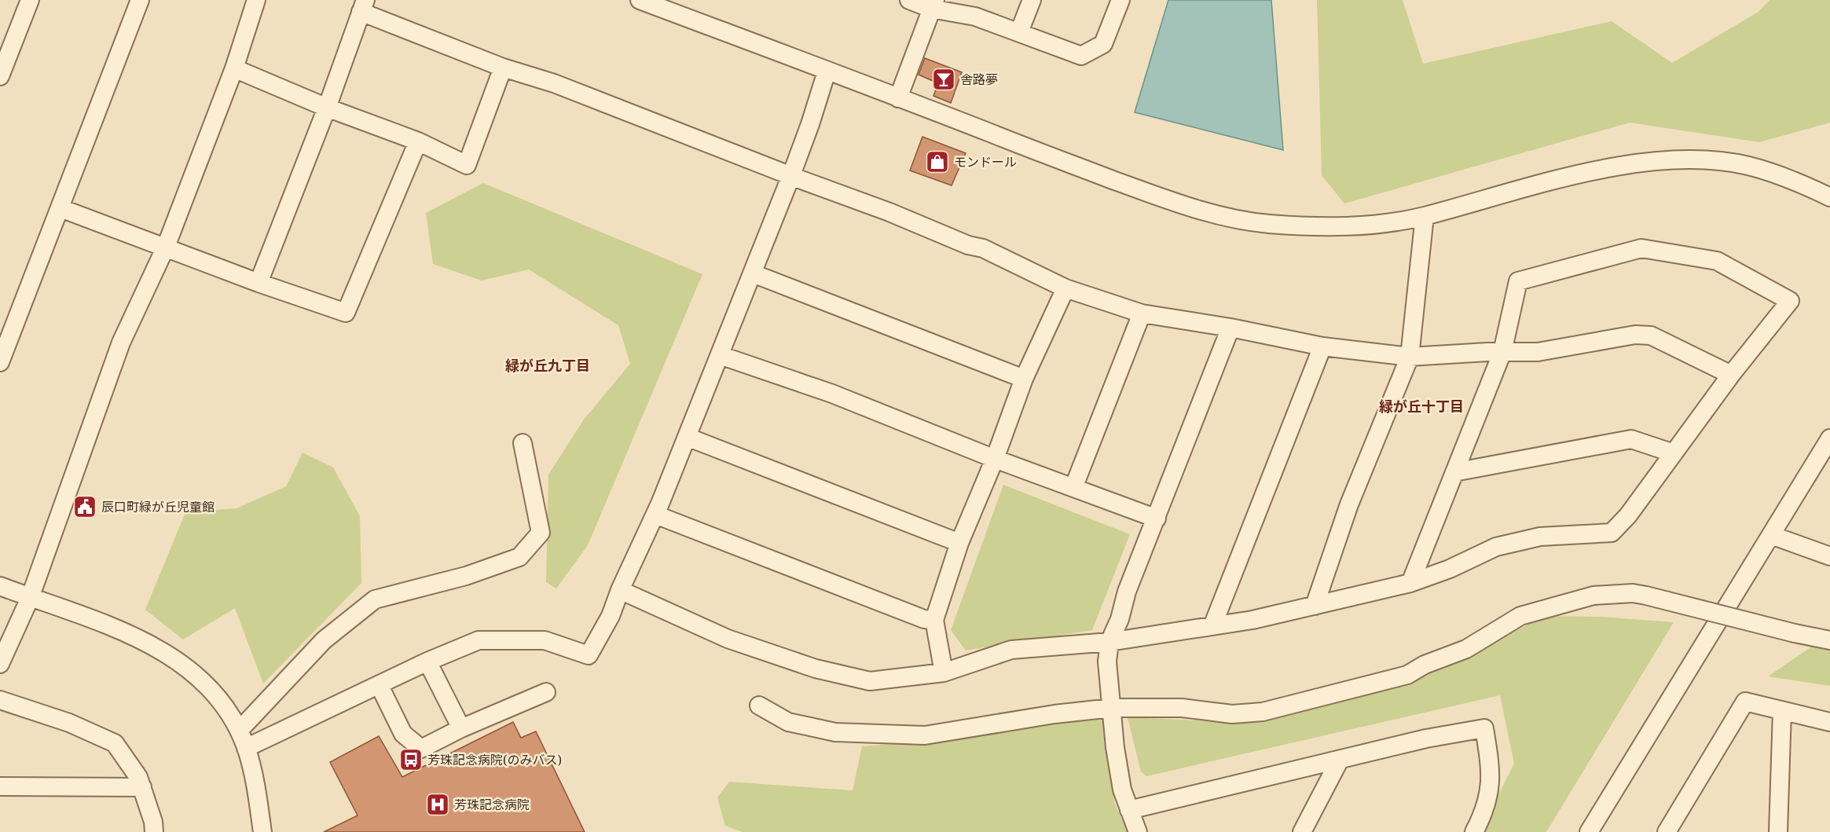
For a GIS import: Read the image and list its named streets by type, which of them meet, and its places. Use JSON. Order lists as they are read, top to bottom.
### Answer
{
  "districts": ["緑が丘九丁目", "緑が丘十丁目"],
  "places": {
    "bar": ["舎路夢"],
    "shop": ["モンドール"],
    "public building": ["辰口町緑が丘児童館"],
    "bus stop": ["芳珠記念病院(のみバス)"],
    "hospital": ["芳珠記念病院"]
  }
}
